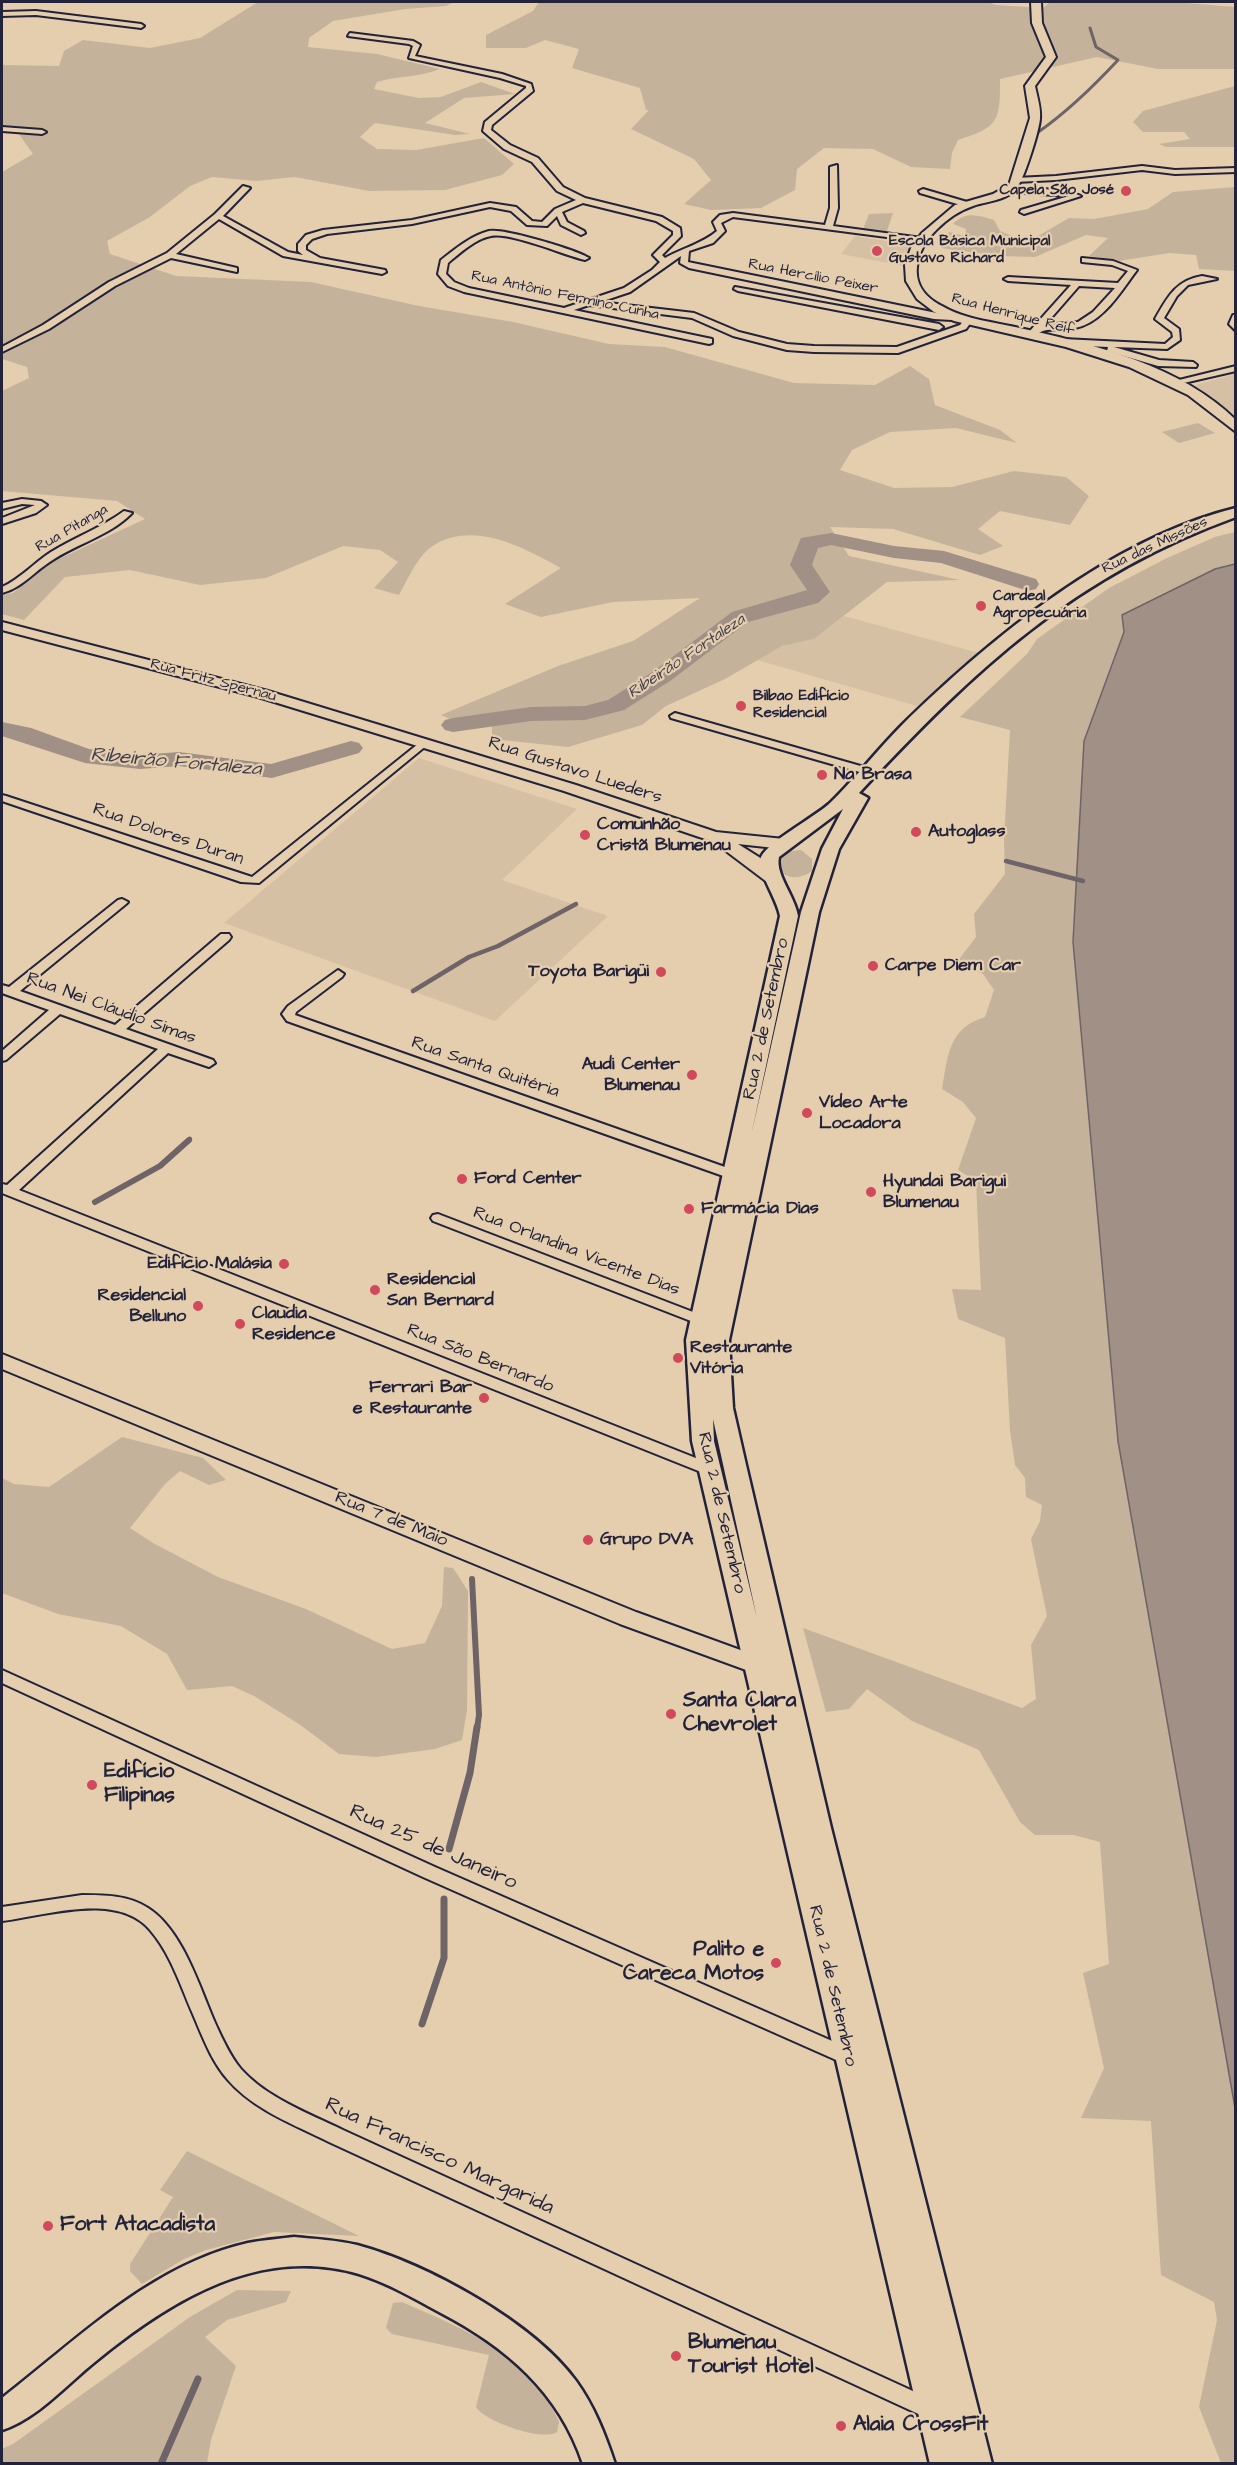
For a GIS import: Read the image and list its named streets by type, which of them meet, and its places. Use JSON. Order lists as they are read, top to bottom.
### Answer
{
  "streets": {
    "main road": ["Rua das Missões", "Rua 2 de Setembro"],
    "street": [
      "Rua Hercílio Peixer",
      "Rua Antônio Fermino Cunha",
      "Rua Henrique Reif",
      "Rua Pitanga",
      "Rua Fritz Spernau",
      "Rua Gustavo Lueders",
      "Rua Dolores Duran",
      "Rua Nei Cláudio Simas",
      "Rua Santa Quitéria",
      "Rua Orlandina Vicente Dias",
      "Rua São Bernardo",
      "Rua 7 de Maio",
      "Rua 25 de Janeiro",
      "Rua Francisco Margarida"
    ]
  },
  "crossings": [
    ["Rua Hercílio Peixer", "Rua Henrique Reif"],
    ["Rua das Missões", "Rua 2 de Setembro"],
    ["Rua Fritz Spernau", "Rua Gustavo Lueders"],
    ["Rua Fritz Spernau", "Rua Dolores Duran"],
    ["Rua Gustavo Lueders", "Rua Dolores Duran"],
    ["Rua Gustavo Lueders", "Rua 2 de Setembro"],
    ["Rua 2 de Setembro", "Rua Santa Quitéria"],
    ["Rua 2 de Setembro", "Rua Orlandina Vicente Dias"],
    ["Rua 2 de Setembro", "Rua São Bernardo"],
    ["Rua 2 de Setembro", "Rua 7 de Maio"],
    ["Rua 2 de Setembro", "Rua 25 de Janeiro"],
    ["Rua 2 de Setembro", "Rua Francisco Margarida"]
  ],
  "water": ["Ribeirão Fortaleza"],
  "places": [
    "Capela São José",
    "Escola Básica Municipal Gustavo Richard",
    "Cardeal Agropecuária",
    "Bilbao Edifício Residencial",
    "Na Brasa",
    "Autoglass",
    "Comunhão Cristã Blumenau",
    "Carpe Diem Car",
    "Toyota Barigüi",
    "Audi Center Blumenau",
    "Vídeo Arte Locadora",
    "Ford Center",
    "Hyundai Barigui Blumenau",
    "Farmácia Dias",
    "Edifício Malásia",
    "Residencial San Bernard",
    "Residencial Belluno",
    "Claudia Residence",
    "Restaurante Vitória",
    "Ferrari Bar e Restaurante",
    "Grupo DVA",
    "Santa Clara Chevrolet",
    "Edifício Filipinas",
    "Palito e Careca Motos",
    "Fort Atacadista",
    "Blumenau Tourist Hotel",
    "Alaia CrossFit"
  ]
}
